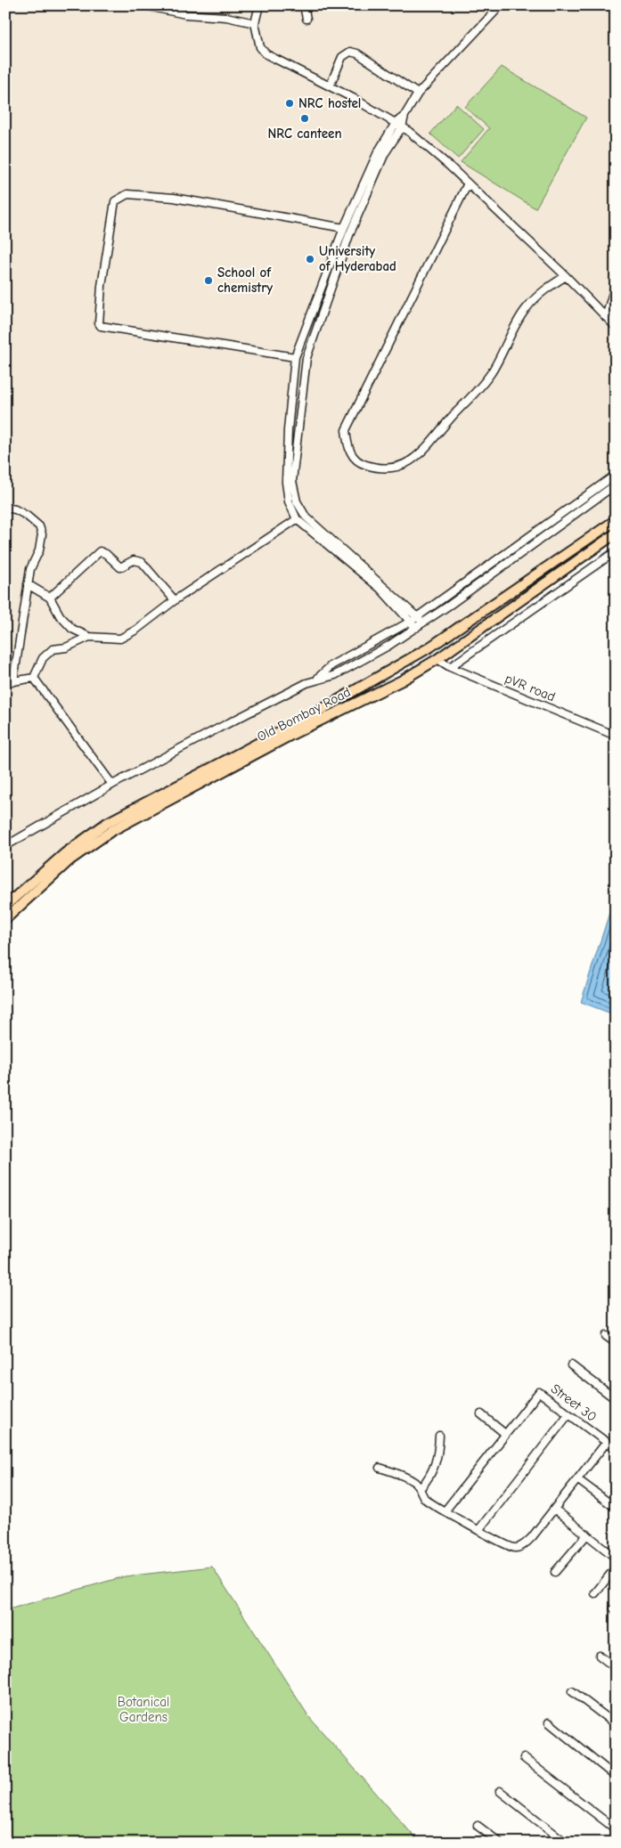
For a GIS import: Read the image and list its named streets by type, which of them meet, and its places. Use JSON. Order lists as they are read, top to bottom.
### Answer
{
  "streets": {
    "main road": ["Old Bombay Road"],
    "street": ["pVR road", "Street 30"]
  },
  "crossings": [
    ["pVR road", "Old Bombay Road"]
  ],
  "parks": ["Botanical Gardens"],
  "places": [
    "NRC hostel",
    "NRC canteen",
    "University of Hyderabad",
    "School of chemistry"
  ]
}
